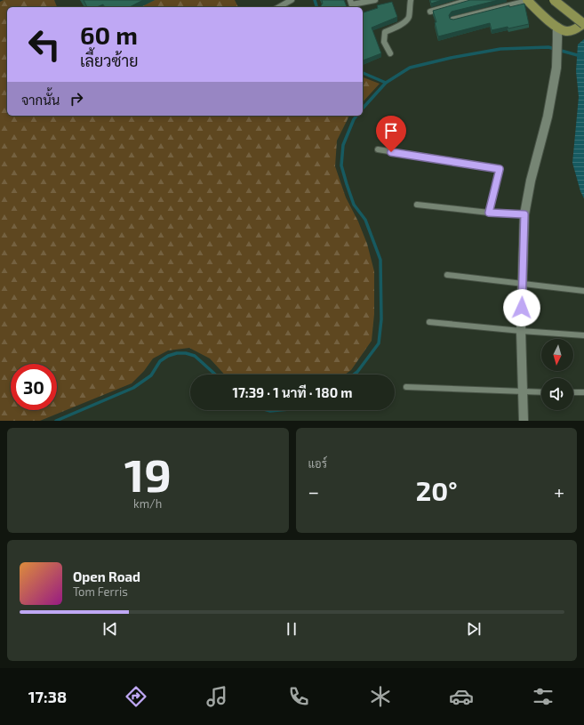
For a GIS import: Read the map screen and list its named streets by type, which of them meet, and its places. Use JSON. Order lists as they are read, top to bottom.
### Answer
{
  "north": "bottom",
  "page": {
    "turn": ["60 m", "เลี้ยวซ้าย"],
    "then": "จากนั้น",
    "limit": "30",
    "trip": "17:39 · 1 นาที · 180 m",
    "tile": [
      ["19", "km/h"],
      "แอร์"
    ],
    "heat": ["−", "20°", "+"],
    "song": ["Open Road", "Tom Ferris"],
    "tabs": "17:38"
  }
}
